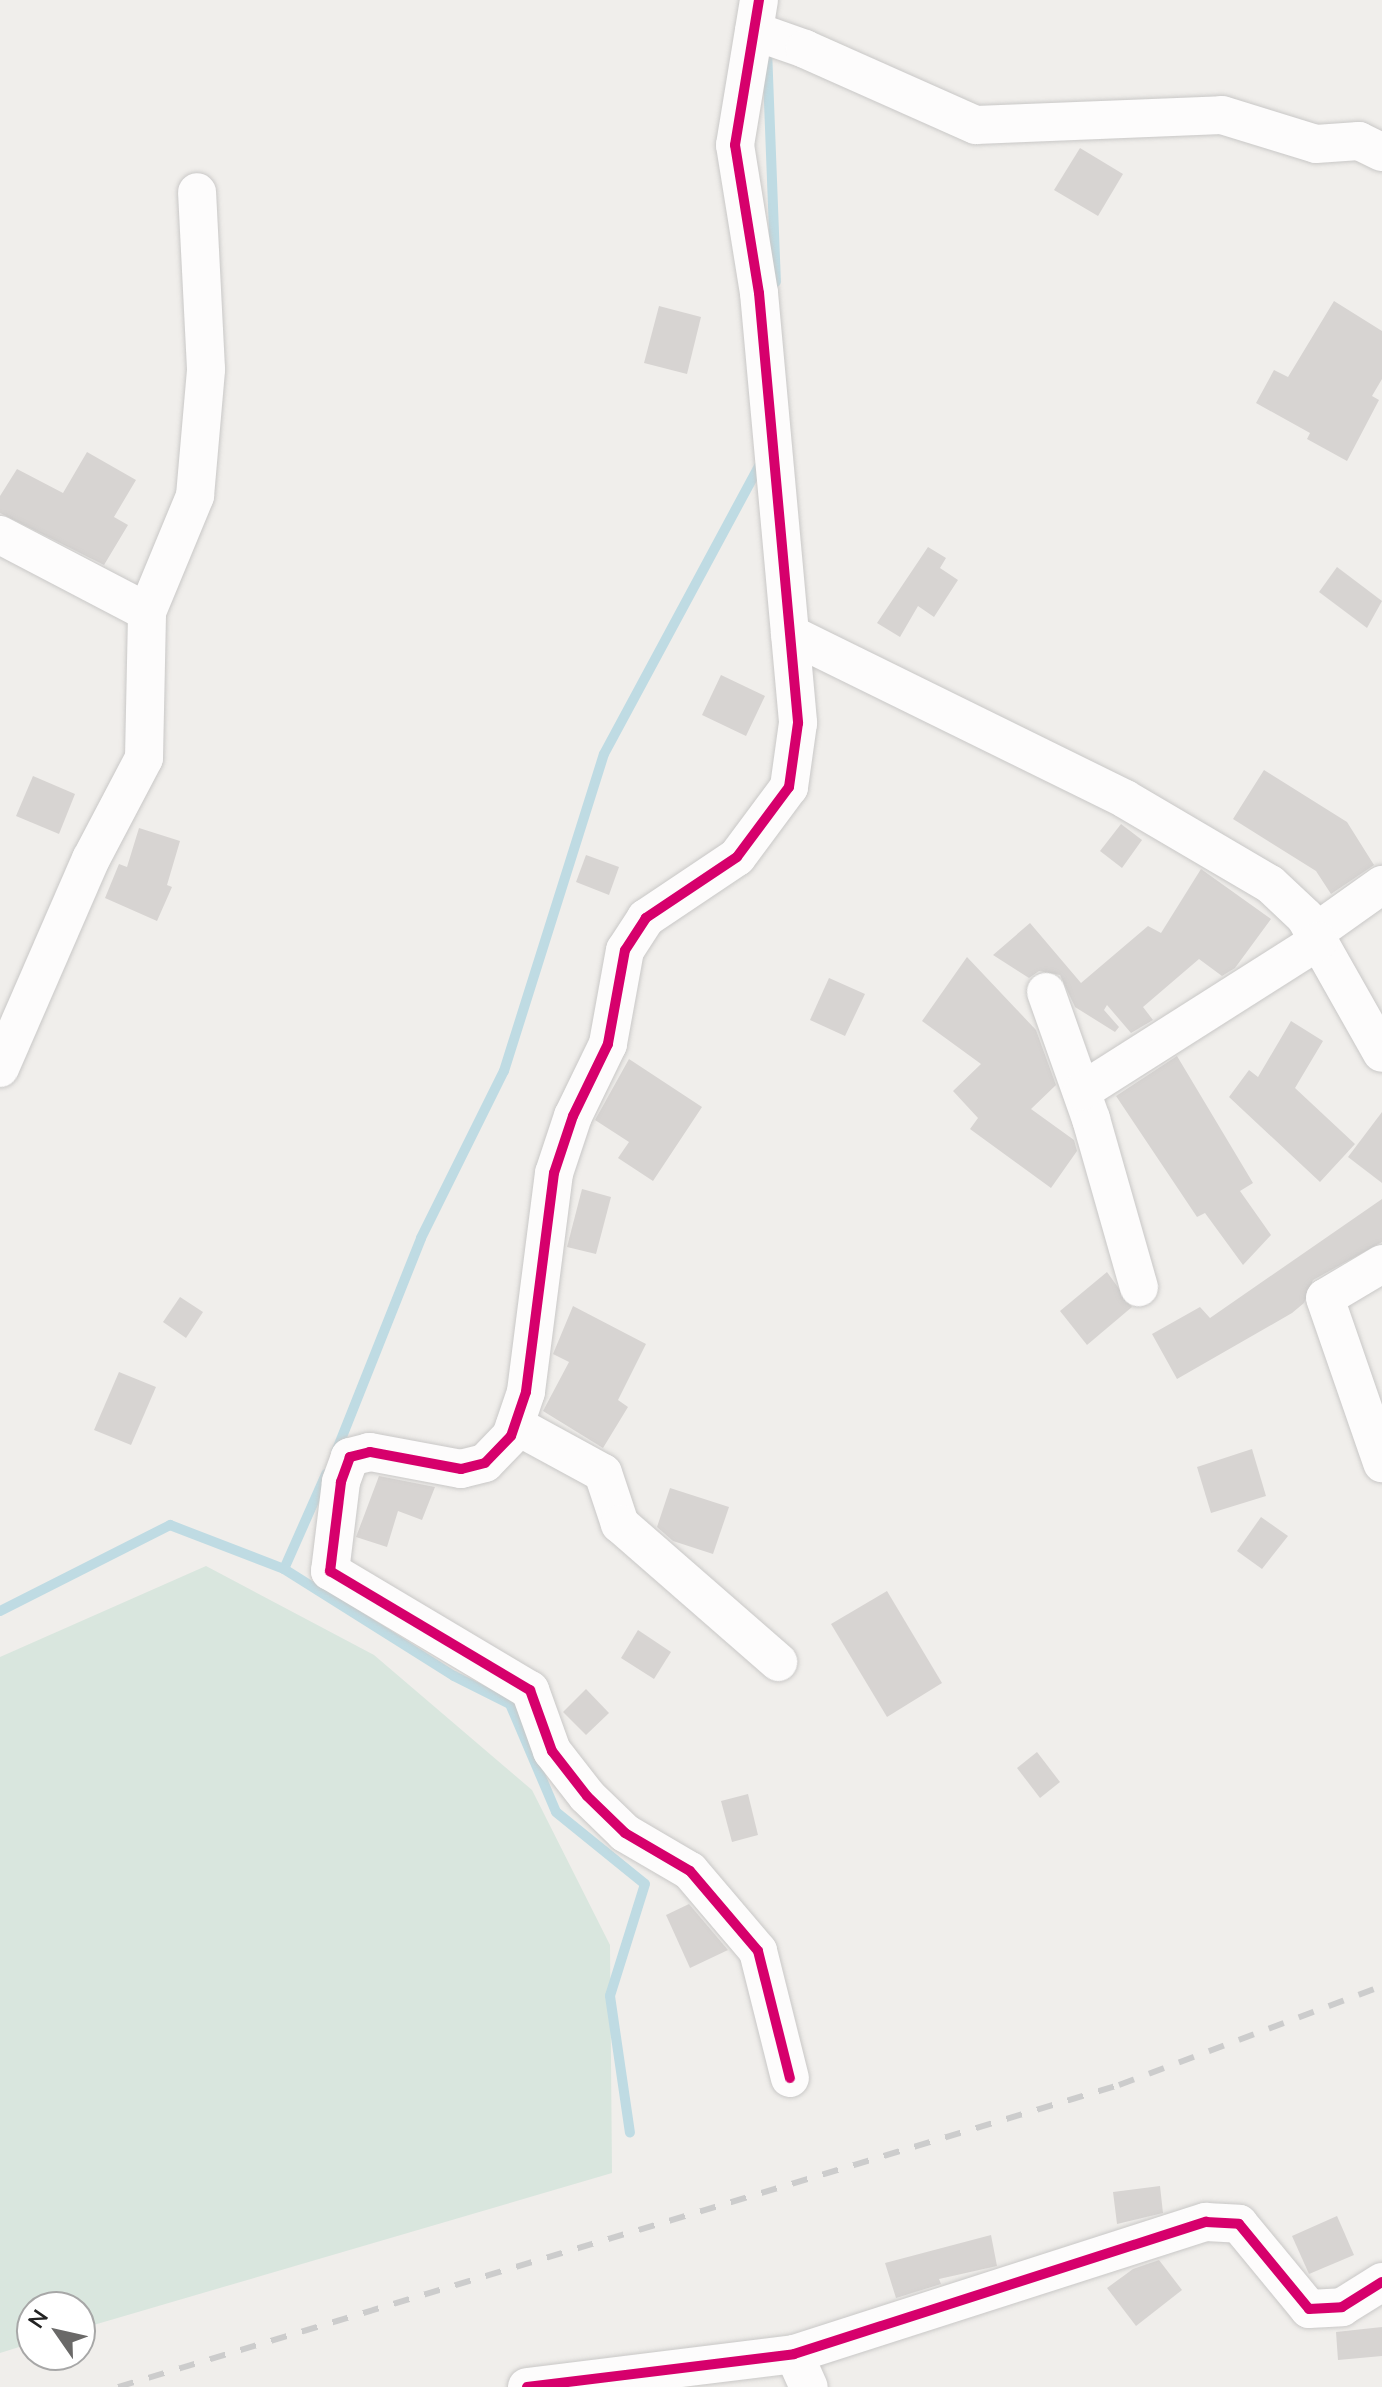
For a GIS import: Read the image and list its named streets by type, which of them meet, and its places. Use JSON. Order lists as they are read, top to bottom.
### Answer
{
  "north": "top left"
}
